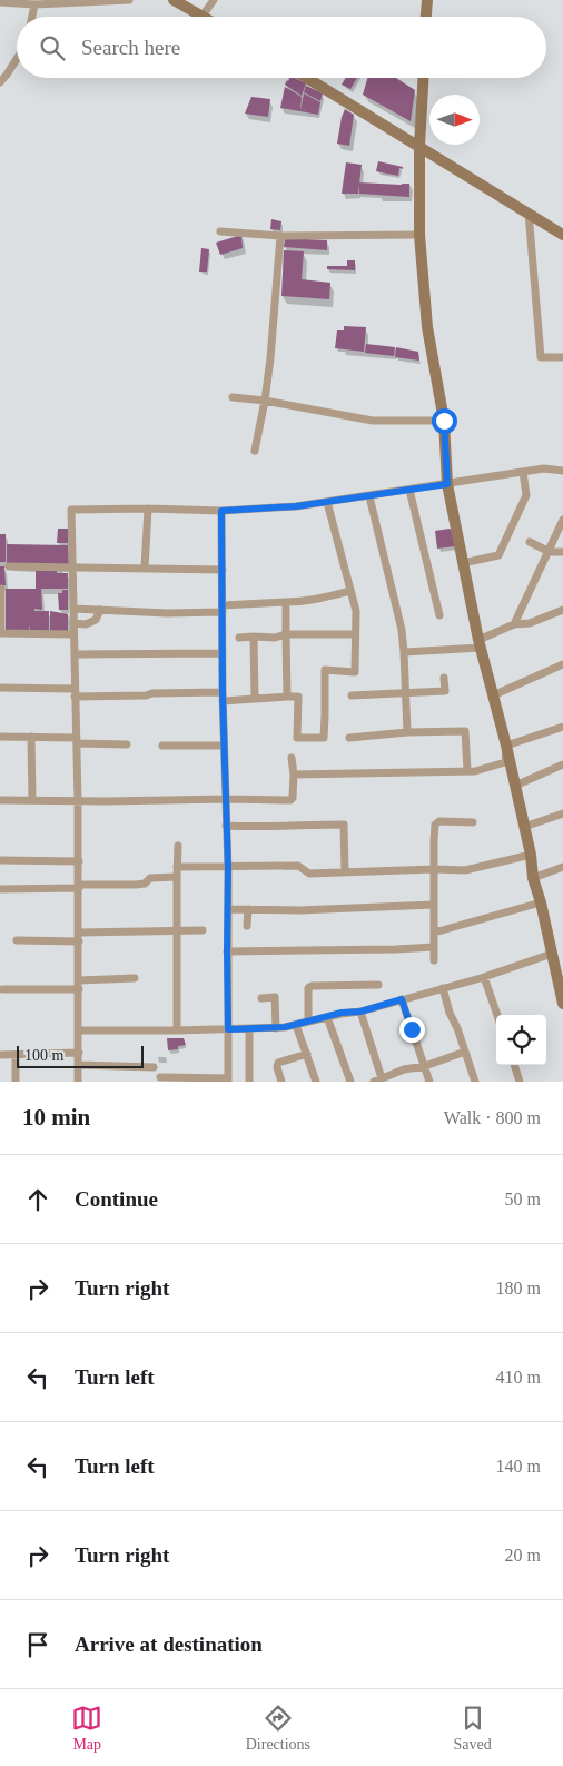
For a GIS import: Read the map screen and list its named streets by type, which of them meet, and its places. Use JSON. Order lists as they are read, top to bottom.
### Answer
{
  "scale_bar": "100 m",
  "north": "right",
  "page": {
    "search": "Search here",
    "scale": "100 m",
    "heading": ["10 min", "Walk · 800 m"],
    "list": [
      ["Continue", "50 m"],
      ["Turn right", "180 m"],
      ["Turn left", "410 m"],
      ["Turn left", "140 m"],
      ["Turn right", "20 m"],
      "Arrive at destination"
    ],
    "nav": ["Map", "Directions", "Saved"]
  }
}
